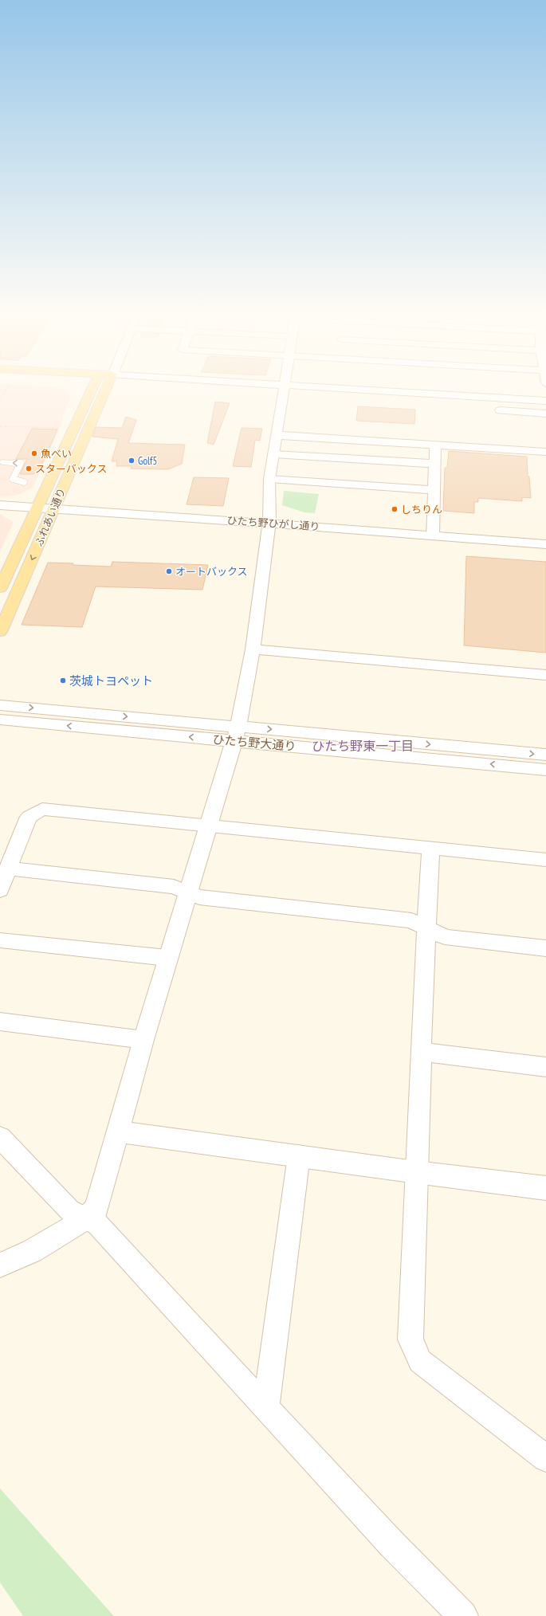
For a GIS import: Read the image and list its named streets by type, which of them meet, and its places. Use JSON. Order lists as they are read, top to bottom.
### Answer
{
  "streets": {
    "main road": ["ふれあい通り"],
    "street": ["ひたち野ひがし通り", "ひたち野大通り"]
  },
  "crossings": [
    ["ふれあい通り", "ひたち野ひがし通り"]
  ],
  "districts": ["ひたち野東一丁目"],
  "places": [
    "魚べい",
    "Golf5",
    "スターバックス",
    "しちりん",
    "オートバックス",
    "茨城トヨペット"
  ]
}
